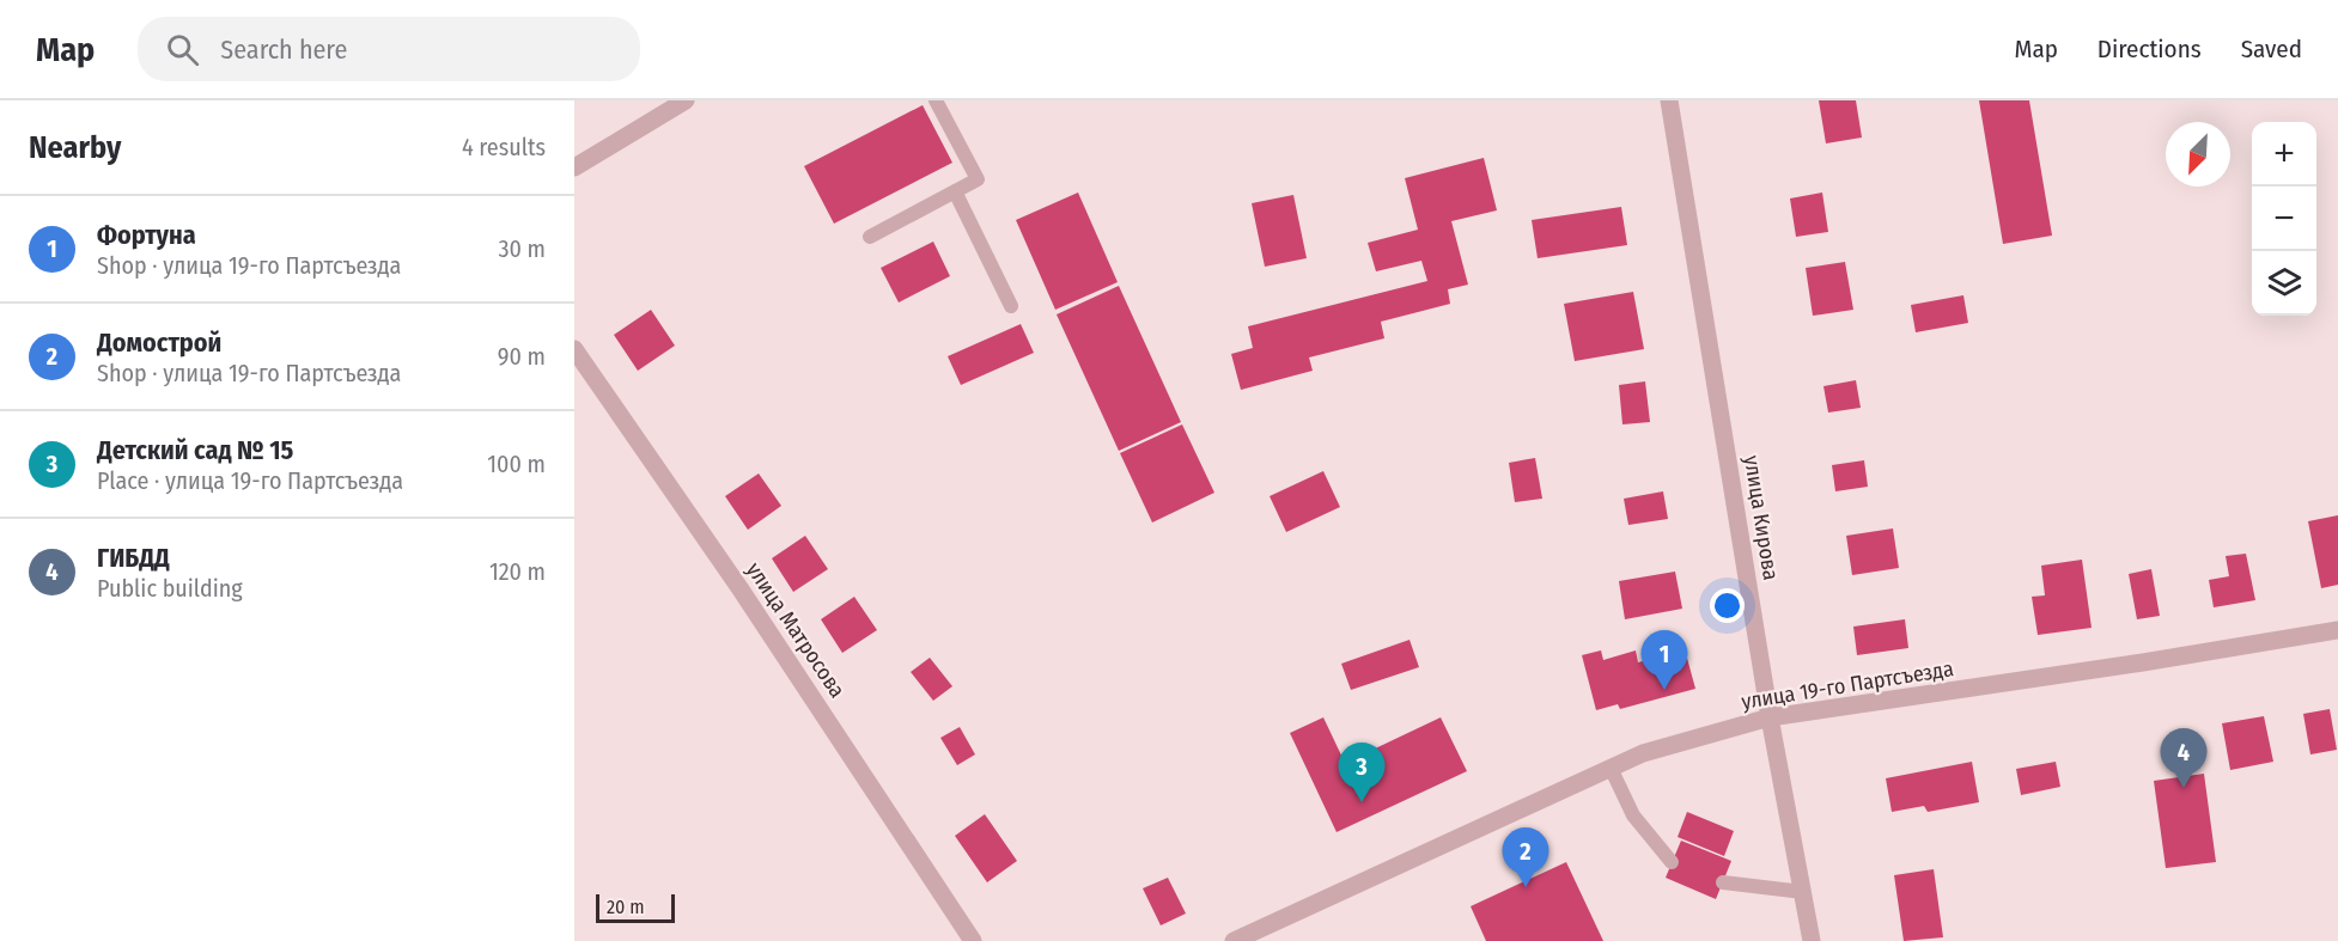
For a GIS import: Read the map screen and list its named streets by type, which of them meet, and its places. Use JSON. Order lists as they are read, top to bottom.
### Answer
{
  "streets": {
    "street": ["улица Кирова", "улица Матросова", "улица 19-го Партсъезда"]
  },
  "crossings": [
    ["улица Кирова", "улица 19-го Партсъезда"]
  ],
  "scale_bar": "20 m",
  "north": "bottom left",
  "page": {
    "header": "Map",
    "search": "Search here",
    "nav": ["Map", "Directions", "Saved"],
    "heading": ["Nearby", "4 results"],
    "map_buttons": ["+", "−"],
    "list": [
      {
        "mark": "1",
        "name": "Фортуна",
        "note": "Shop · улица 19-го Партсъезда",
        "value": "30 m"
      },
      {
        "mark": "2",
        "name": "Домострой",
        "note": "Shop · улица 19-го Партсъезда",
        "value": "90 m"
      },
      {
        "mark": "3",
        "name": "Детский сад № 15",
        "note": "Place · улица 19-го Партсъезда",
        "value": "100 m"
      },
      {
        "mark": "4",
        "name": "ГИБДД",
        "note": "Public building",
        "value": "120 m"
      }
    ],
    "pins": [
      "1",
      "4",
      "3",
      "2"
    ],
    "scale": "20 m"
  }
}
